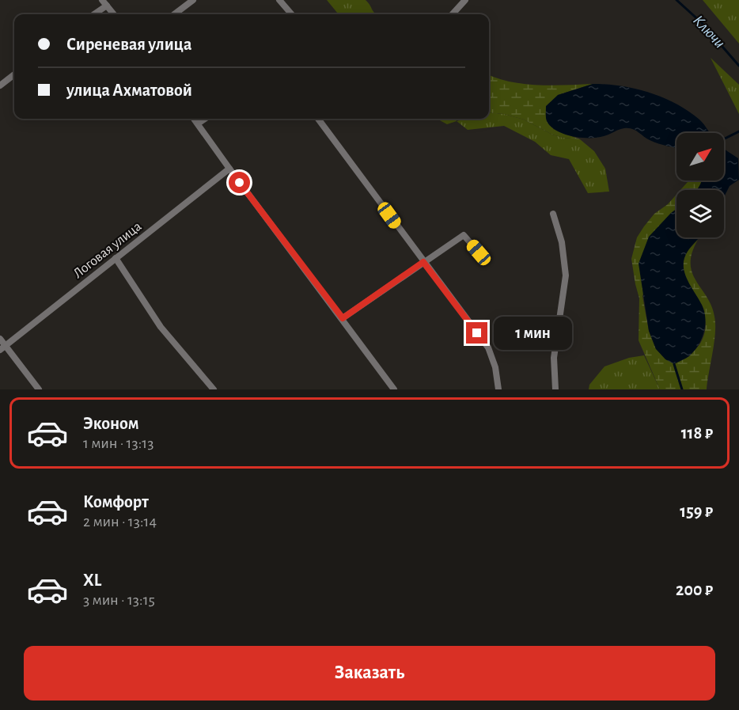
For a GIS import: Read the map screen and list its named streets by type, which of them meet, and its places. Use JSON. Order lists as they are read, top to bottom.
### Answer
{
  "streets": {
    "street": ["Логовая улица"]
  },
  "water": ["Ключи"],
  "north": "top right",
  "page": {
    "banner": ["Сиреневая улица", "улица Ахматовой"],
    "bubble": "1 мин",
    "list": [
      {
        "name": "Эконом",
        "note": "1 мин · 13:13",
        "value": "118 ₽"
      },
      {
        "name": "Комфорт",
        "note": "2 мин · 13:14",
        "value": "159 ₽"
      },
      {
        "name": "XL",
        "note": "3 мин · 13:15",
        "value": "200 ₽"
      }
    ],
    "buttons": "Заказать"
  }
}
